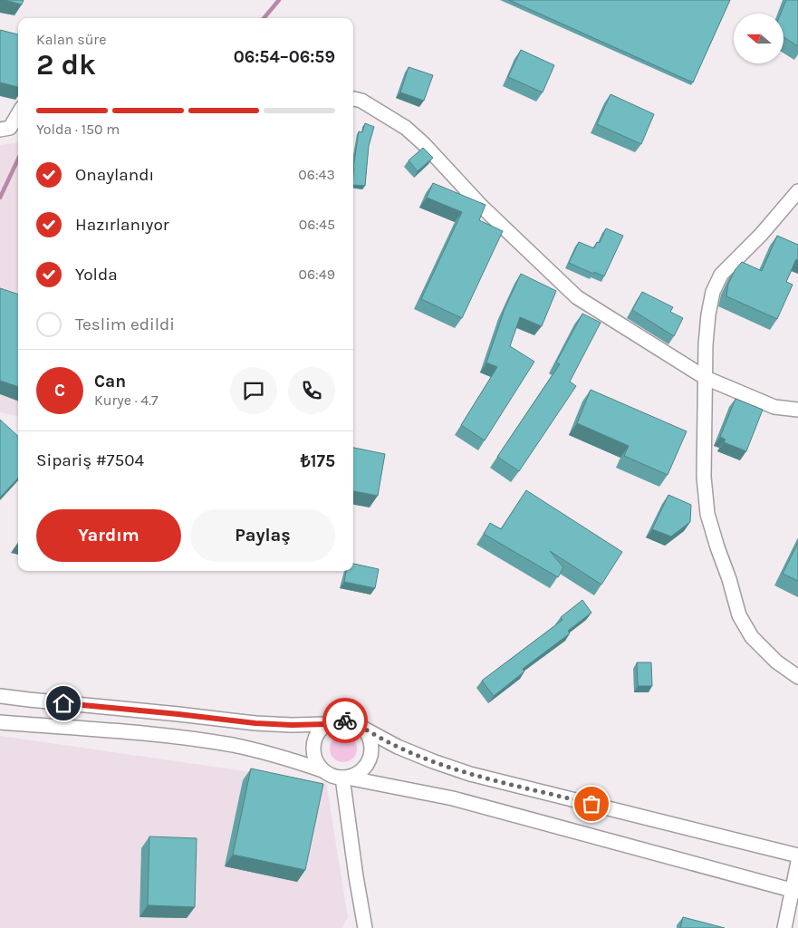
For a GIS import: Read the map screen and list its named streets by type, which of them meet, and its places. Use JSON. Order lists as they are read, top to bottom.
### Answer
{
  "north": "left",
  "page": {
    "heading": ["2 dk", "Kalan süre", "06:54–06:59"],
    "panel": [
      "Can",
      "Kurye · 4.7",
      "Sipariş #7504",
      "₺175"
    ],
    "bar": "Yolda · 150 m",
    "list": [
      ["Onaylandı", "06:43"],
      ["Hazırlanıyor", "06:45"],
      ["Yolda", "06:49"],
      "Teslim edildi"
    ],
    "round": "C",
    "buttons": ["Yardım", "Paylaş"]
  }
}
